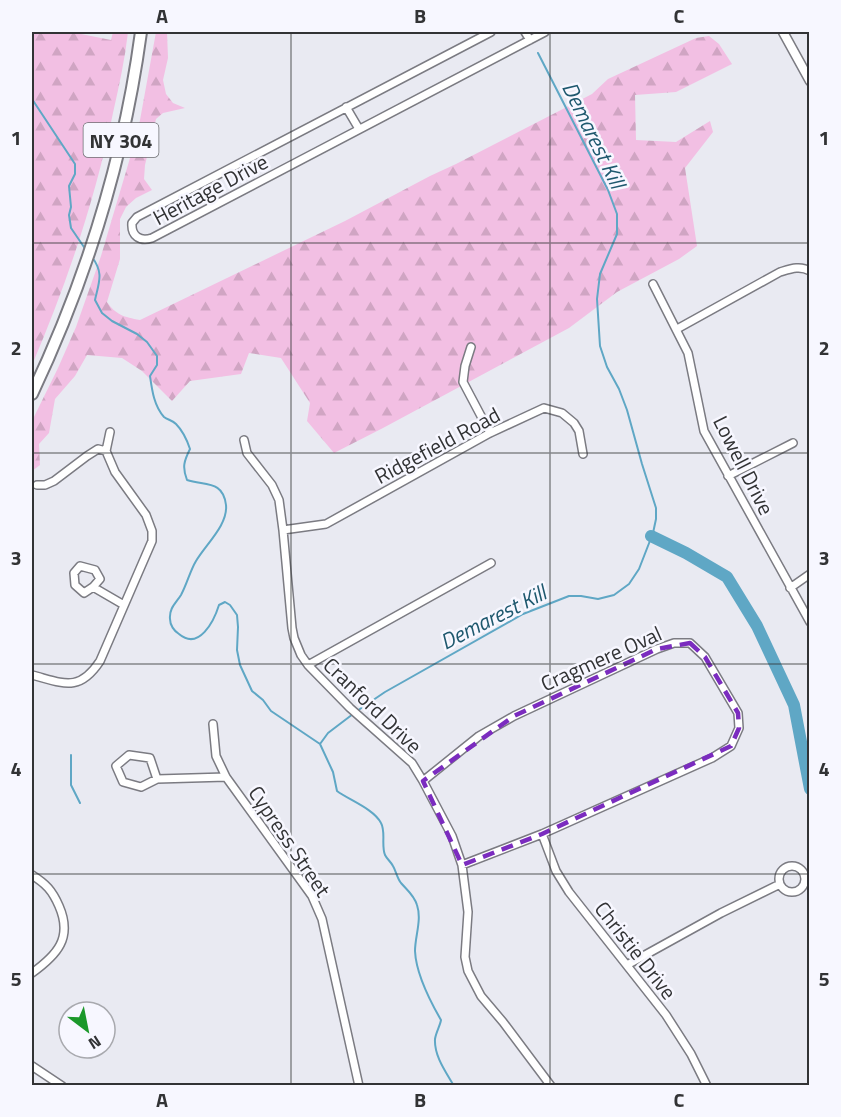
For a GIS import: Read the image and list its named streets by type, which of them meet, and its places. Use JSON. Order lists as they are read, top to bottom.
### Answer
{
  "streets": {
    "main road": ["NY 304"],
    "street": [
      "Heritage Drive",
      "Ridgefield Road",
      "Lowell Drive",
      "Cragmere Oval",
      "Cranford Drive",
      "Cypress Street",
      "Christie Drive"
    ]
  },
  "crossings": [
    ["Ridgefield Road", "Cranford Drive"],
    ["Cragmere Oval", "Cranford Drive"],
    ["Cragmere Oval", "Christie Drive"]
  ],
  "water": ["Demarest Kill"],
  "north": "bottom right",
  "grid": {
    "columns": ["A", "B", "C"],
    "rows": [
      "1",
      "2",
      "3",
      "4",
      "5"
    ]
  }
}
